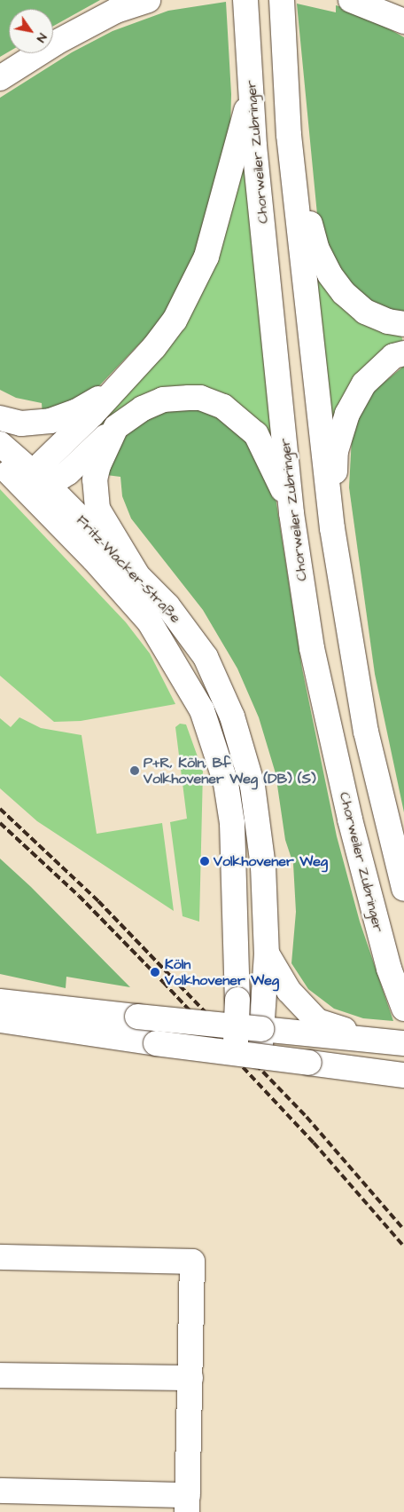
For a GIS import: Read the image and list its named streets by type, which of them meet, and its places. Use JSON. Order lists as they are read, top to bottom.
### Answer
{
  "streets": {
    "main road": ["Chorweiler Zubringer", "Fritz-Wacker-Straße"]
  },
  "places": ["P+R, Köln, Bf Volkhovener Weg (DB) (S)", "Volkhovener Weg", "Köln Volkhovener Weg"],
  "north": "bottom right"
}
